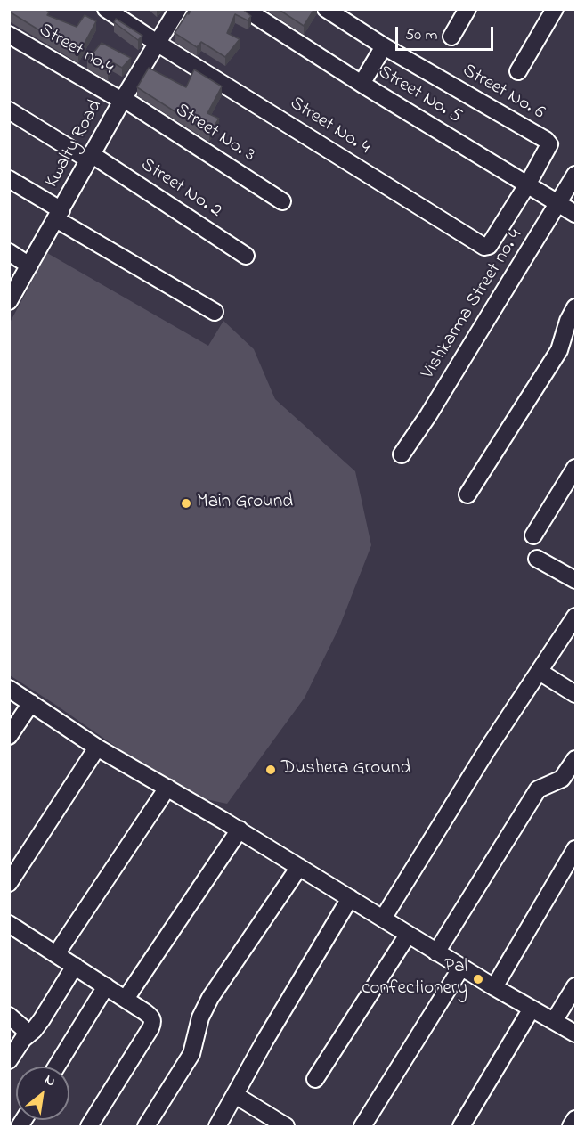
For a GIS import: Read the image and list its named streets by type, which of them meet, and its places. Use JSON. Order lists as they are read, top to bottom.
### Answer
{
  "streets": {
    "street": [
      "Street no.4",
      "Street No. 6",
      "Street No. 5",
      "Street No. 4",
      "Street No. 3",
      "Kwalty Road",
      "Street No. 2",
      "Vishkarma Street no. 4"
    ]
  },
  "crossings": [
    ["Street no.4", "Street No. 3"],
    ["Street no.4", "Kwalty Road"],
    ["Street No. 6", "Street No. 5"],
    ["Street No. 6", "Street No. 4"],
    ["Street No. 5", "Street No. 4"],
    ["Street No. 5", "Vishkarma Street no. 4"],
    ["Street No. 4", "Kwalty Road"],
    ["Street No. 3", "Kwalty Road"],
    ["Kwalty Road", "Street No. 2"]
  ],
  "places": ["Main Ground", "Dushera Ground", "Pal confectionery"],
  "scale_bar": "50 m",
  "north": "top right"
}
